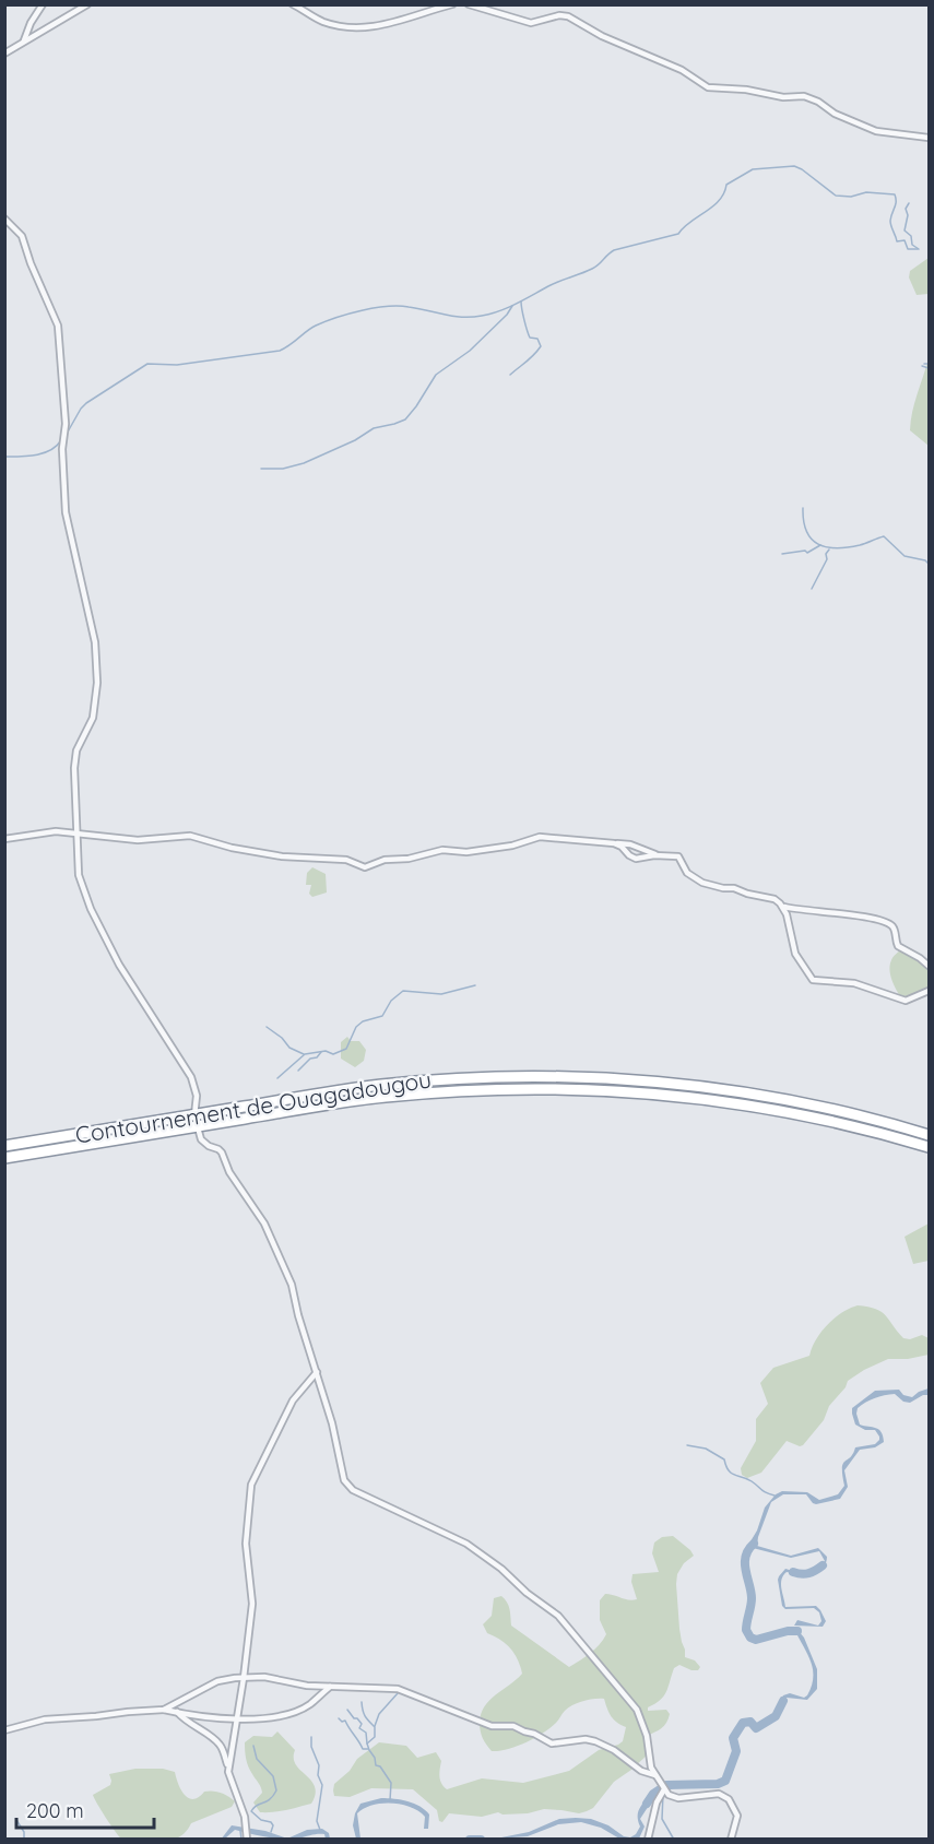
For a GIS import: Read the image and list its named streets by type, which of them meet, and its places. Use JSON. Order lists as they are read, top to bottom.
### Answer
{
  "streets": {
    "highway": ["Contournement de Ouagadougou"]
  },
  "scale_bar": "200 m"
}
